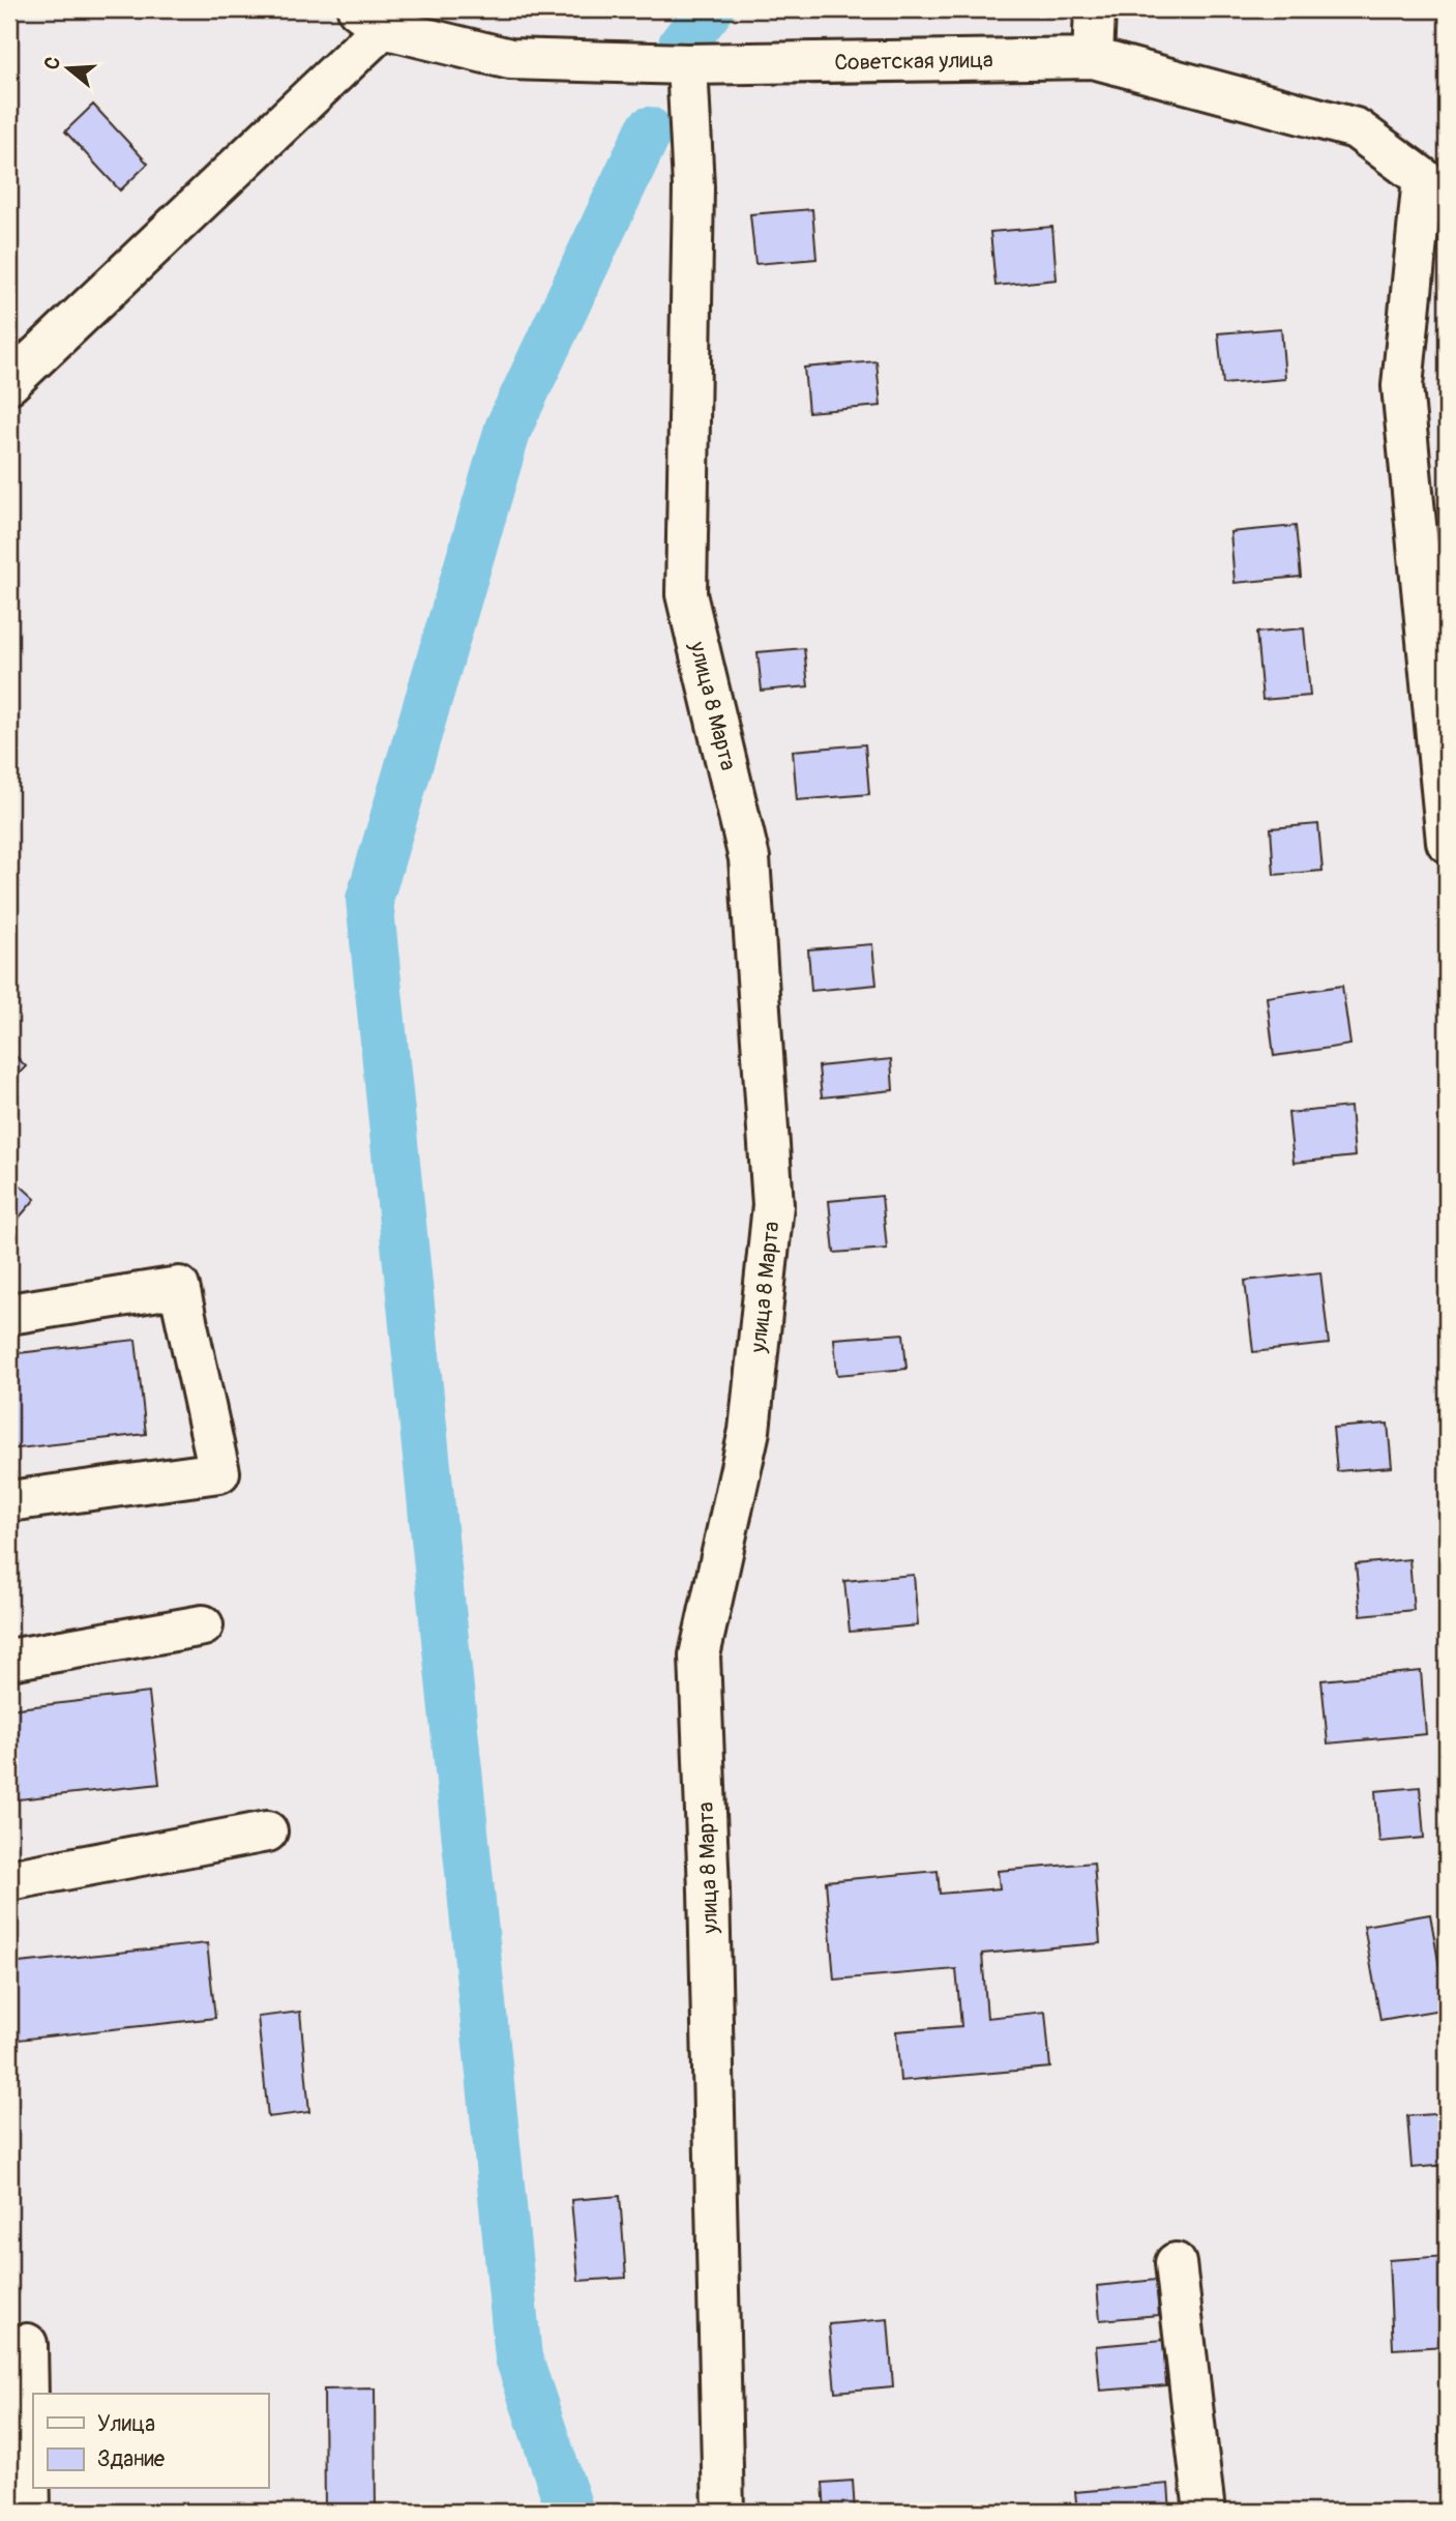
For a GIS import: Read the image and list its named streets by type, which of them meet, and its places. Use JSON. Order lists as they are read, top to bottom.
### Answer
{
  "streets": {
    "street": ["Советская улица", "улица 8 Марта"]
  },
  "crossings": [
    ["Советская улица", "улица 8 Марта"]
  ],
  "legend": ["Улица", "Здание"],
  "north": "left"
}
